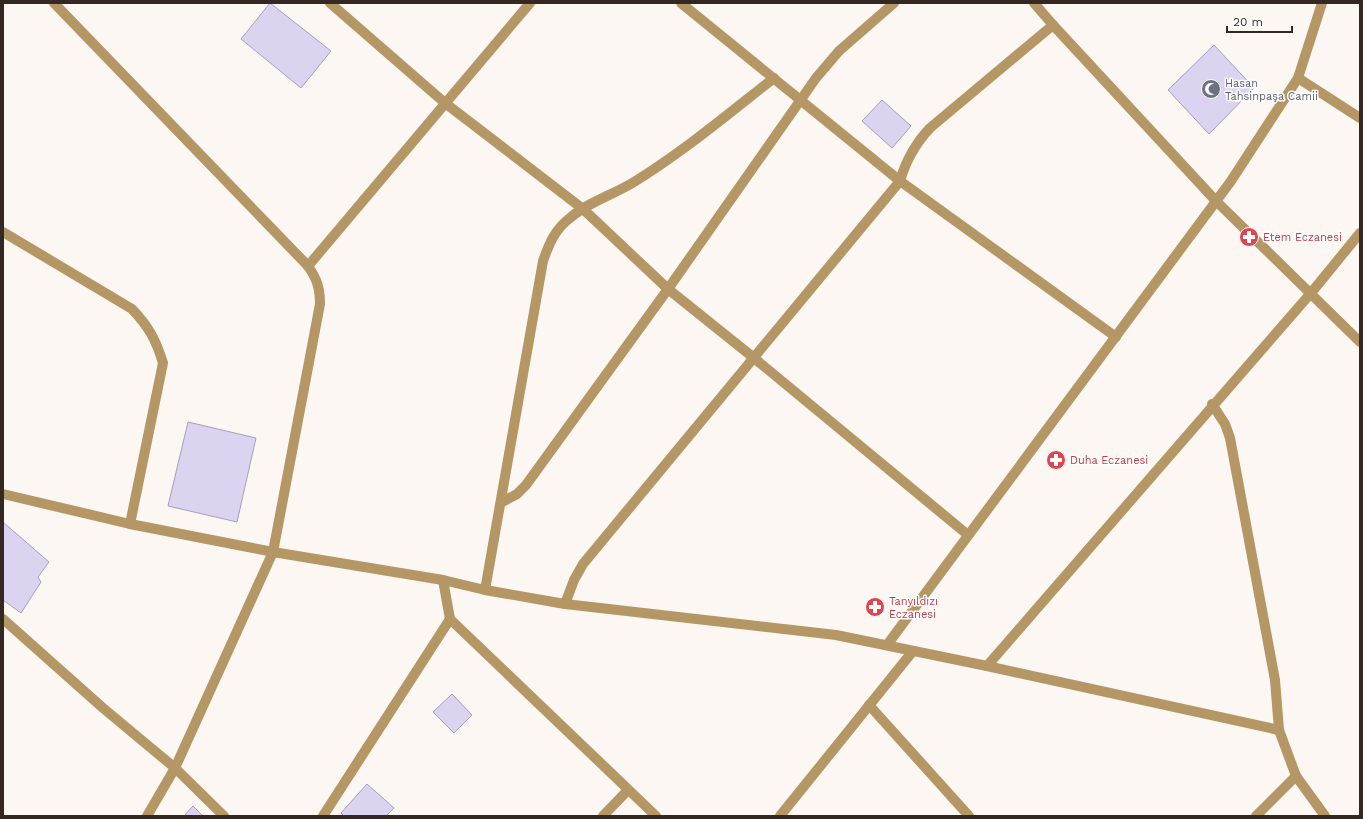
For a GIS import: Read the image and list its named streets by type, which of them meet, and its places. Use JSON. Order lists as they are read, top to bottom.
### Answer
{
  "places": {
    "mosque": ["Hasan Tahsinpaşa Camii"],
    "pharmacy": ["Etem Eczanesi", "Duha Eczanesi", "Tanyıldızı Eczanesi"]
  },
  "scale_bar": "20 m"
}
